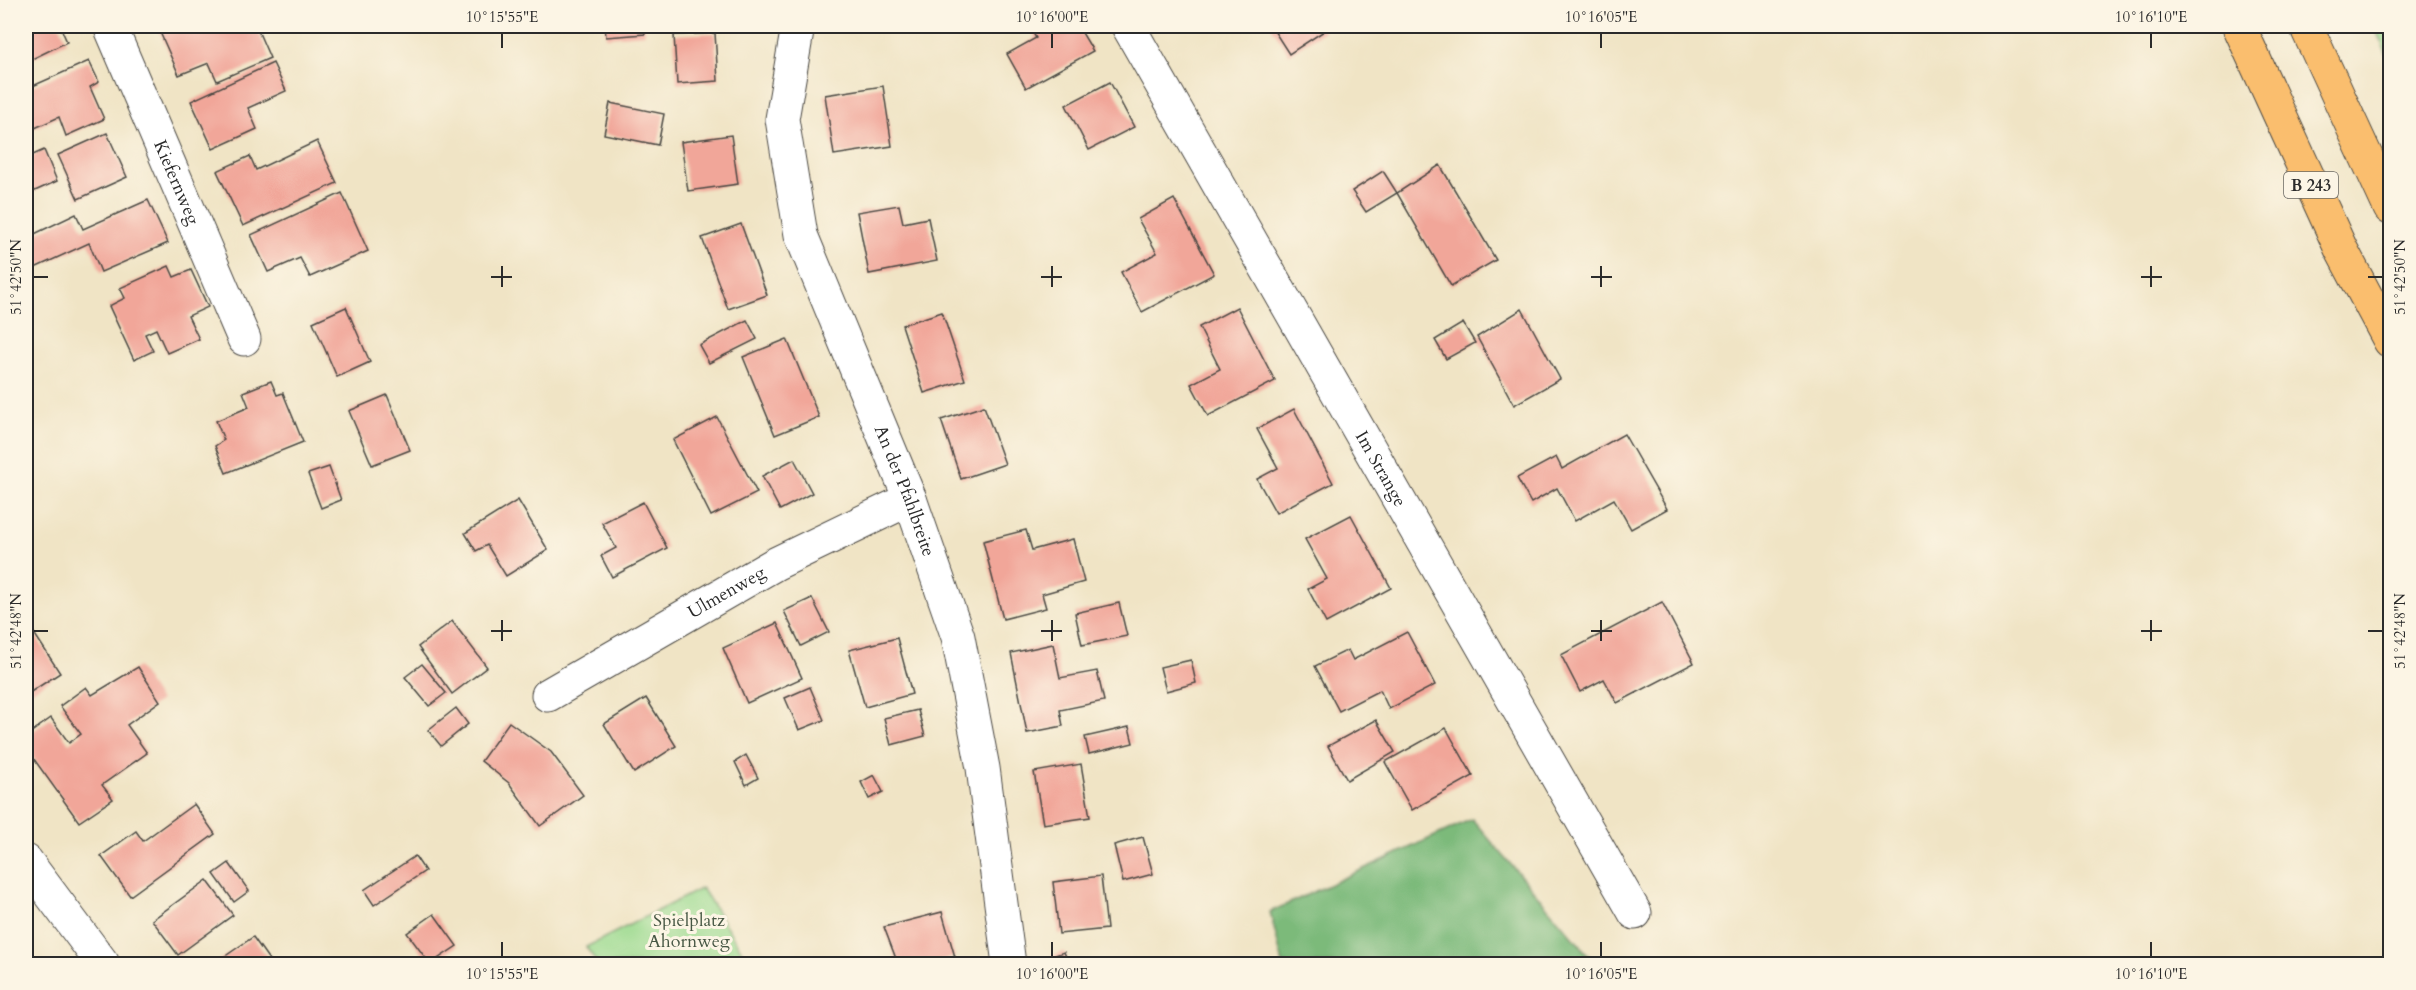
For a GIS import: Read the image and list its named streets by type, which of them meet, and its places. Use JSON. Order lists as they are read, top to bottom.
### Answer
{
  "streets": {
    "highway": ["B 243"],
    "street": [
      "Kiefernweg",
      "Im Strange",
      "An der Pfahlbreite",
      "Ulmenweg"
    ]
  },
  "crossings": [
    ["An der Pfahlbreite", "Ulmenweg"]
  ],
  "parks": ["Spielplatz Ahornweg"],
  "coordinates": [
    "10°15'55\"E",
    "10°16'00\"E",
    "10°16'05\"E",
    "10°16'10\"E",
    "51°42'50\"N",
    "51°42'48\"N"
  ]
}
